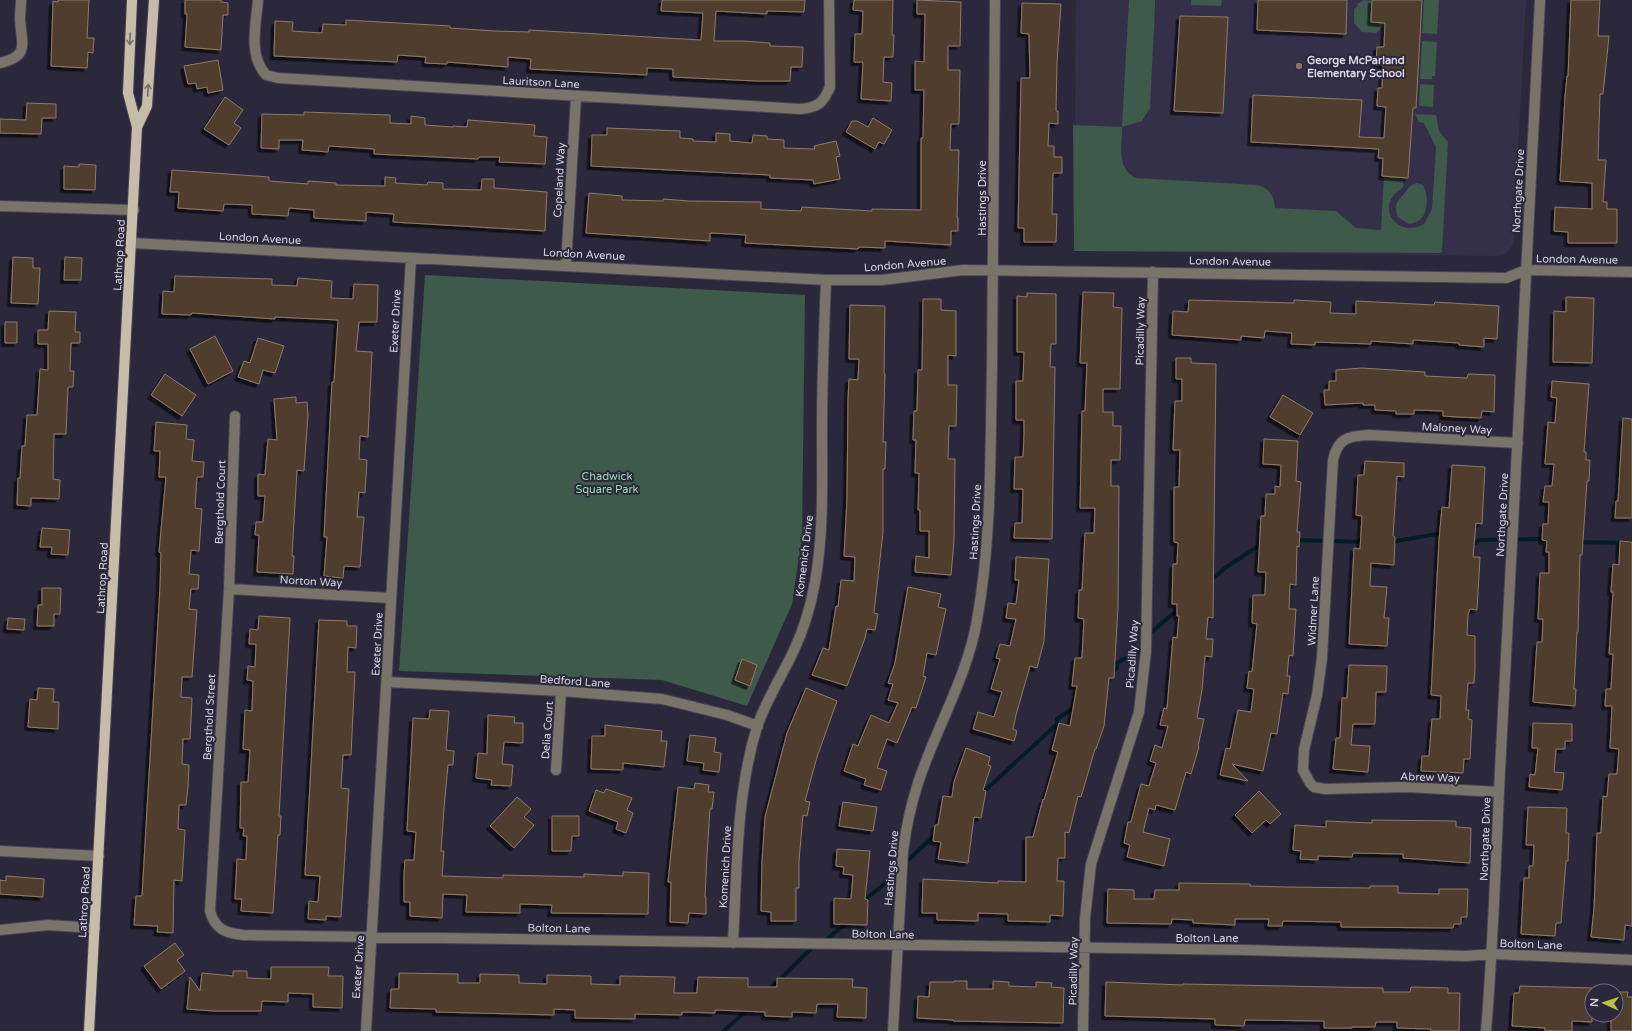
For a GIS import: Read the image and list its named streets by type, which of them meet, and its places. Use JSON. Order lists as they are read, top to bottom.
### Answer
{
  "streets": {
    "main road": ["Lathrop Road"],
    "street": [
      "Lauritson Lane",
      "Copeland Way",
      "Northgate Drive",
      "Hastings Drive",
      "London Avenue",
      "Exeter Drive",
      "Picadilly Way",
      "Maloney Way",
      "Bergthold Court",
      "Komenich Drive",
      "Norton Way",
      "Widmer Lane",
      "Bedford Lane",
      "Bergthold Street",
      "Delia Court",
      "Abrew Way",
      "Bolton Lane"
    ]
  },
  "crossings": [
    ["Lauritson Lane", "Copeland Way"],
    ["Copeland Way", "London Avenue"],
    ["Northgate Drive", "London Avenue"],
    ["Northgate Drive", "Maloney Way"],
    ["Northgate Drive", "Abrew Way"],
    ["Northgate Drive", "Bolton Lane"],
    ["Hastings Drive", "London Avenue"],
    ["Hastings Drive", "Bolton Lane"],
    ["London Avenue", "Lathrop Road"],
    ["London Avenue", "Exeter Drive"],
    ["London Avenue", "Picadilly Way"],
    ["London Avenue", "Komenich Drive"],
    ["Exeter Drive", "Norton Way"],
    ["Exeter Drive", "Bedford Lane"],
    ["Exeter Drive", "Bolton Lane"],
    ["Picadilly Way", "Bolton Lane"],
    ["Maloney Way", "Widmer Lane"],
    ["Bergthold Court", "Norton Way"],
    ["Bergthold Court", "Bergthold Street"],
    ["Komenich Drive", "Bedford Lane"],
    ["Komenich Drive", "Bolton Lane"],
    ["Norton Way", "Bergthold Street"],
    ["Widmer Lane", "Abrew Way"],
    ["Bedford Lane", "Delia Court"],
    ["Bergthold Street", "Bolton Lane"]
  ],
  "parks": ["Chadwick Square Park"],
  "places": ["George McParland Elementary School"],
  "north": "left"
}
